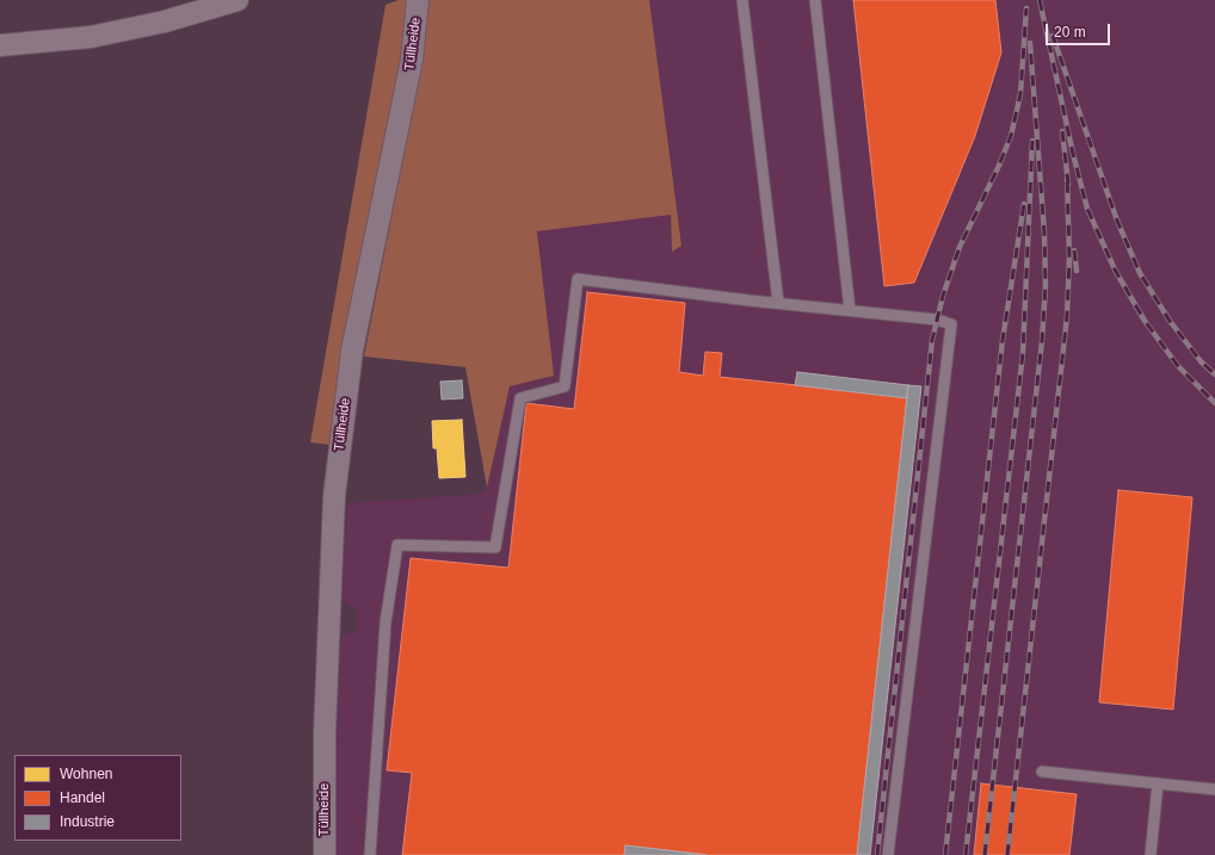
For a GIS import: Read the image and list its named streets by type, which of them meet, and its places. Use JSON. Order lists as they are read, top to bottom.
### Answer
{
  "streets": {
    "street": ["Tüllheide"]
  },
  "legend": ["Wohnen", "Handel", "Industrie"],
  "scale_bar": "20 m"
}
